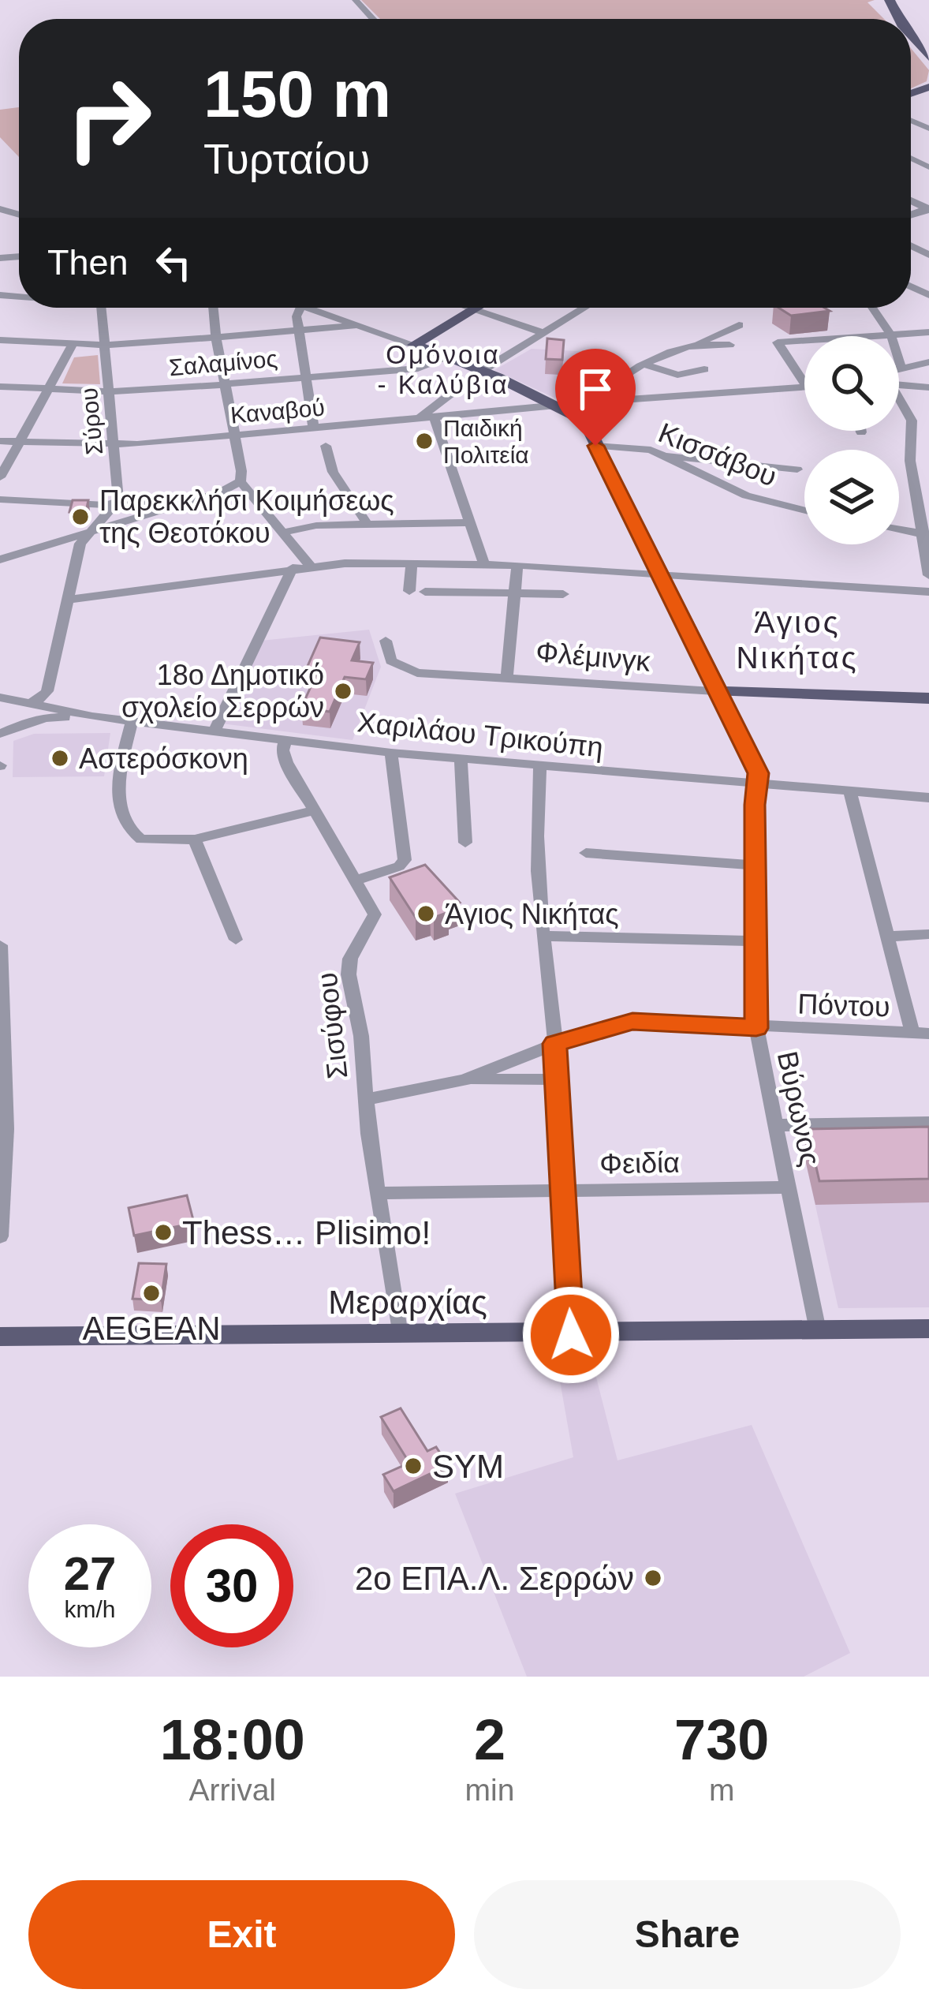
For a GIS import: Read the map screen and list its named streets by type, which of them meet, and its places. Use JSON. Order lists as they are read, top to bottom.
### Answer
{
  "streets": {
    "main road": ["Φλέμινγκ", "Βύρωνος", "Μεραρχίας"],
    "street": [
      "Σαλαμίνος",
      "Καναβού",
      "Σύρου",
      "Κισσάβου",
      "Χαριλάου Τρικούπη",
      "Πόντου",
      "Σισύφου",
      "Φειδία"
    ]
  },
  "crossings": [
    ["Σαλαμίνος", "Σύρου"],
    ["Καναβού", "Σύρου"],
    ["Κισσάβου", "Βύρωνος"],
    ["Φλέμινγκ", "Βύρωνος"],
    ["Χαριλάου Τρικούπη", "Σισύφου"],
    ["Χαριλάου Τρικούπη", "Βύρωνος"],
    ["Πόντου", "Βύρωνος"],
    ["Σισύφου", "Φειδία"],
    ["Σισύφου", "Μεραρχίας"],
    ["Βύρωνος", "Φειδία"],
    ["Βύρωνος", "Μεραρχίας"]
  ],
  "districts": ["Ομόνοια - Καλύβια", "Άγιος Νικήτας"],
  "places": [
    "Παιδική Πολιτεία",
    "Παρεκκλήσι Κοιμήσεως της Θεοτόκου",
    "18ο Δημοτικό σχολείο Σερρών",
    "Αστερόσκονη",
    "Άγιος Νικήτας",
    "Thess… Plisimo!",
    "AEGEAN",
    "SYM",
    "2ο ΕΠΑ.Λ. Σερρών"
  ],
  "page": {
    "turn": ["150 m", "Τυρταίου"],
    "then": "Then",
    "speed": "27 km/h",
    "limit": "30",
    "eta": [
      "18:00",
      "Arrival",
      "2",
      "min",
      "730",
      "m"
    ],
    "buttons": ["Exit", "Share"]
  }
}
